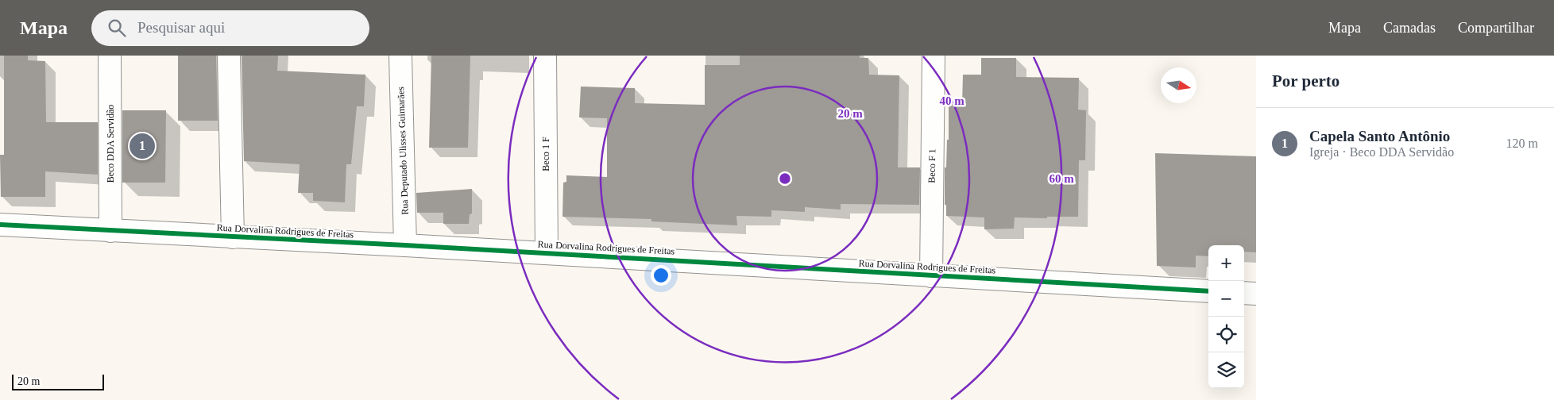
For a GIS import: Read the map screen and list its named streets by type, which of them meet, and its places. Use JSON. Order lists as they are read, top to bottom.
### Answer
{
  "streets": {
    "street": [
      "Beco DDA Servidão",
      "Rua Deputado Ulisses Guimarães",
      "Beco 1 F",
      "Beco F 1",
      "Rua Dorvalina Rodrigues de Freitas"
    ]
  },
  "crossings": [
    ["Beco DDA Servidão", "Rua Dorvalina Rodrigues de Freitas"],
    ["Rua Deputado Ulisses Guimarães", "Rua Dorvalina Rodrigues de Freitas"],
    ["Beco 1 F", "Rua Dorvalina Rodrigues de Freitas"],
    ["Beco F 1", "Rua Dorvalina Rodrigues de Freitas"]
  ],
  "scale_bar": "20 m",
  "north": "right",
  "page": {
    "header": "Mapa",
    "search": "Pesquisar aqui",
    "nav": ["Mapa", "Camadas", "Compartilhar"],
    "heading": "Por perto",
    "list": [
      {
        "mark": "1",
        "name": "Capela Santo Antônio",
        "note": "Igreja · Beco DDA Servidão",
        "value": "120 m"
      }
    ],
    "pins": "1",
    "map_buttons": ["+", "−"],
    "scale": "20 m"
  },
  "rings": ["40 m", "20 m", "60 m"]
}
